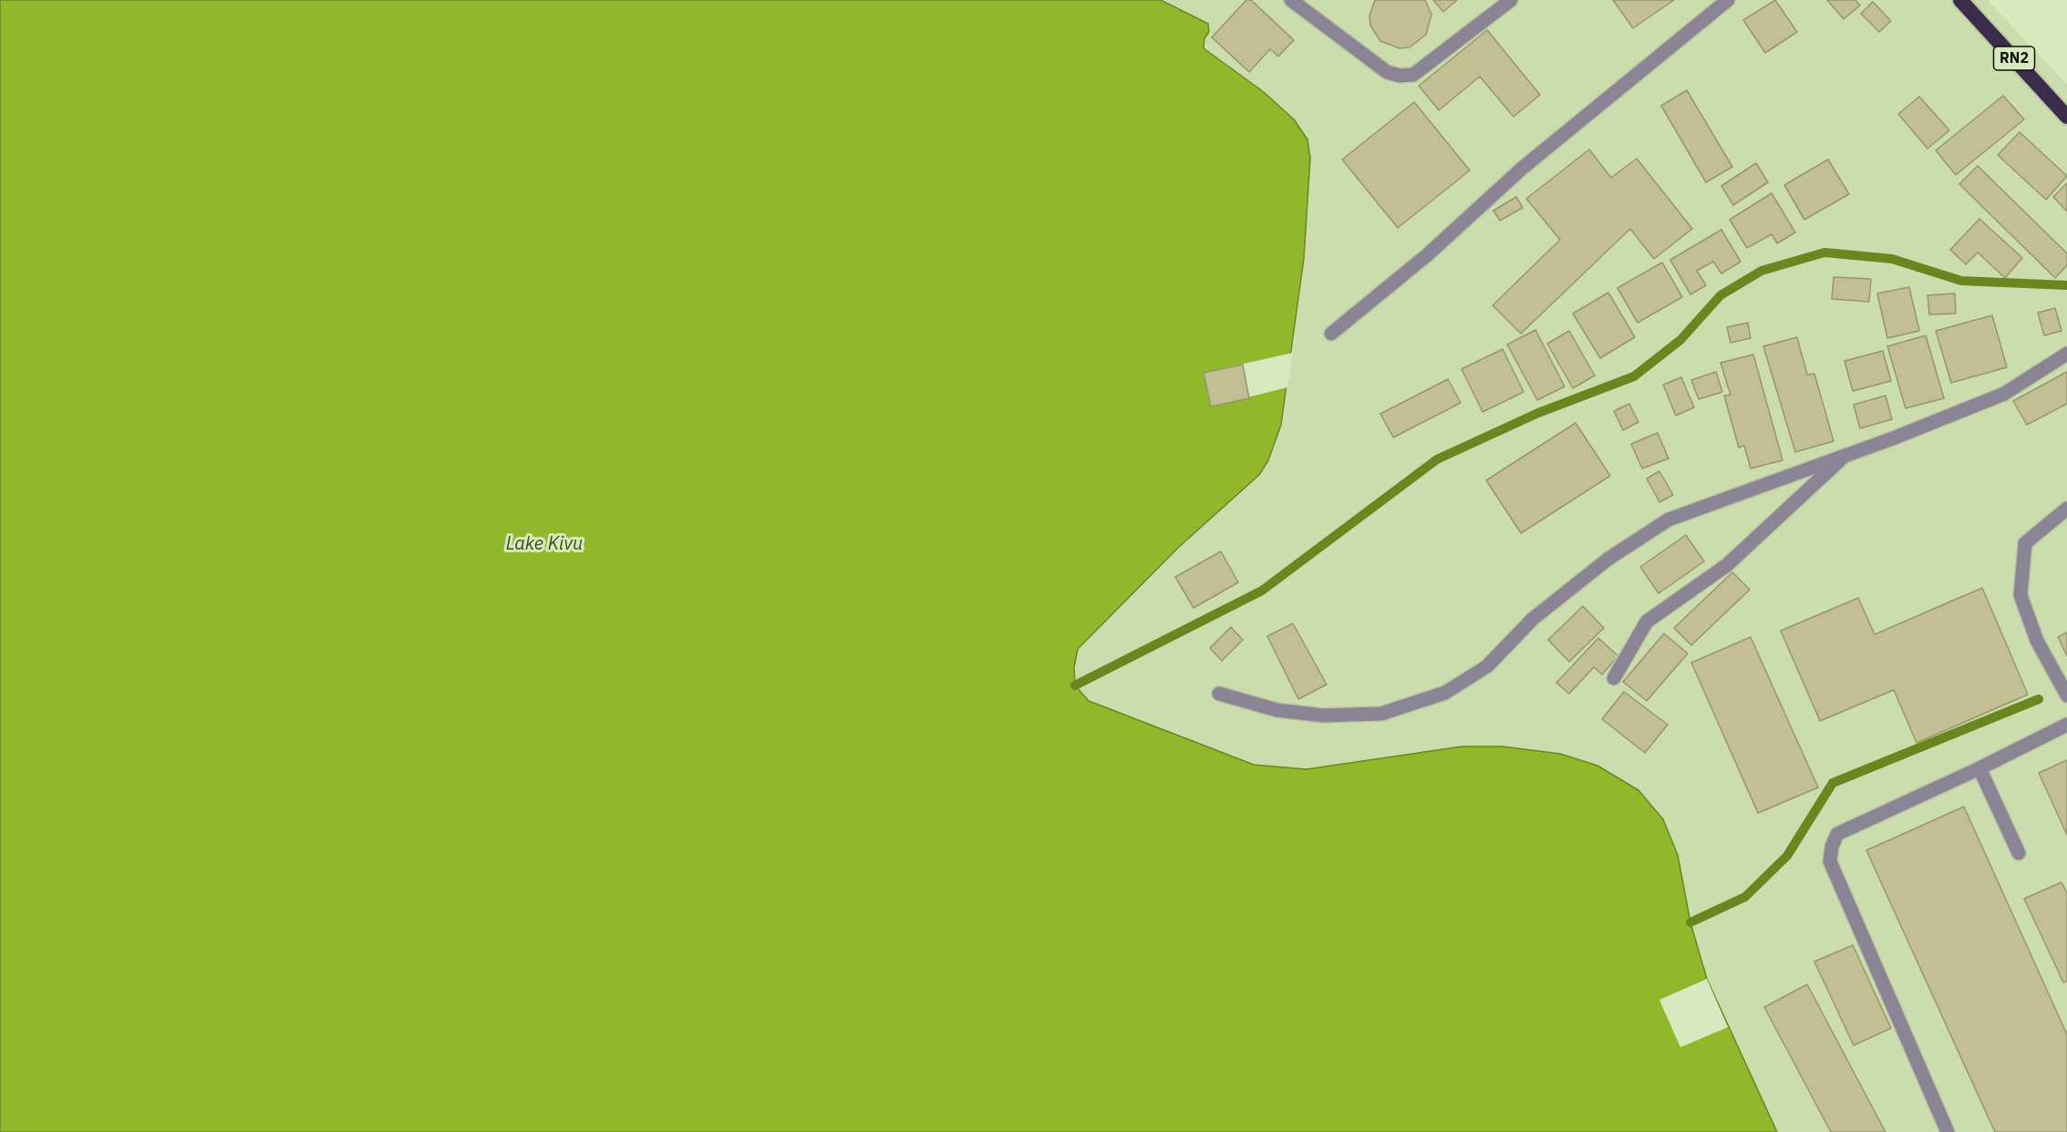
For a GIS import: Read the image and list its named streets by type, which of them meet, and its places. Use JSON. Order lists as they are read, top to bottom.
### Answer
{
  "streets": {
    "highway": ["RN2"]
  },
  "water": ["Lake Kivu"]
}
